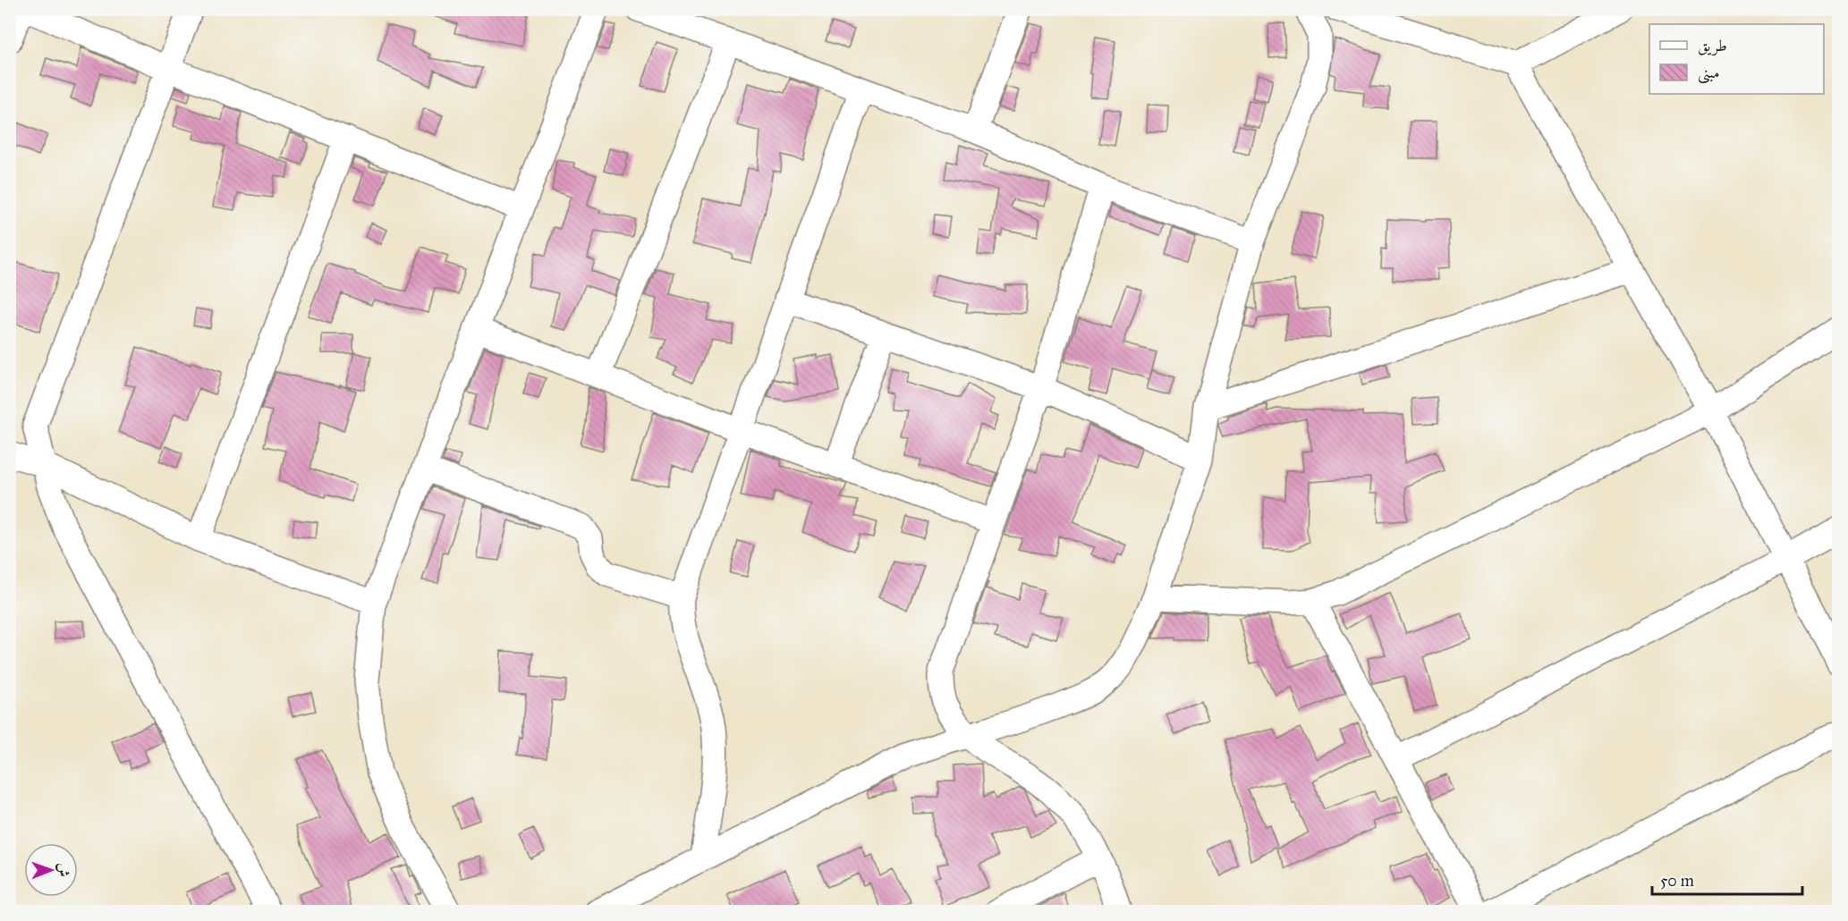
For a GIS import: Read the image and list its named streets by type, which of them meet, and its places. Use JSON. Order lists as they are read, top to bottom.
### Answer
{
  "legend": ["طريق", "مبنى"],
  "scale_bar": "50 m",
  "north": "right"
}
